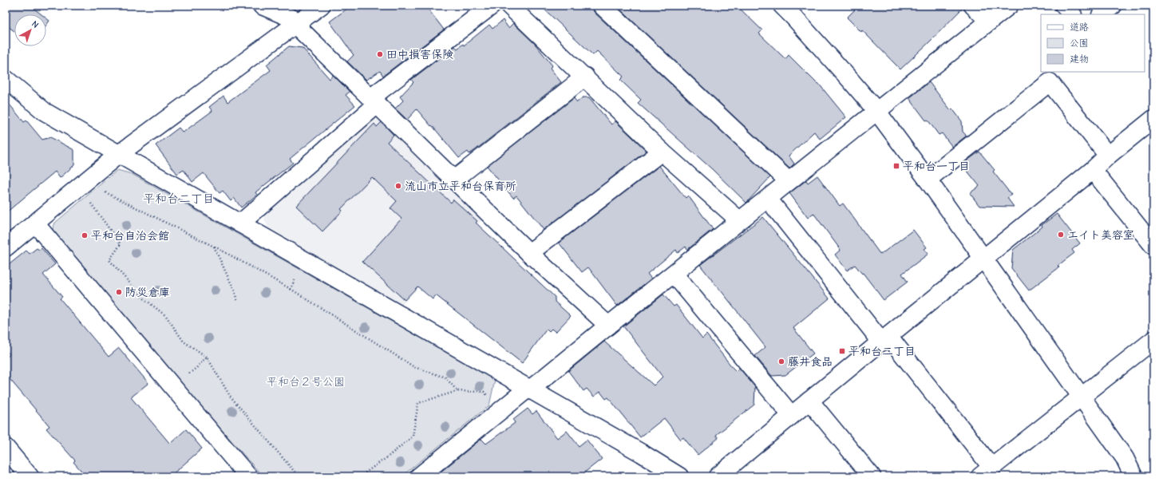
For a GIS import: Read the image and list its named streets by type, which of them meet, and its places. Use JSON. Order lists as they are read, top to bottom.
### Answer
{
  "districts": ["平和台二丁目"],
  "parks": ["平和台２号公園"],
  "places": {
    "other": [
      "田中損害保険",
      "流山市立平和台保育所",
      "エイト美容室",
      "平和台自治会館",
      "防災倉庫",
      "藤井食品"
    ],
    "transit": ["平和台一丁目", "平和台二丁目"]
  },
  "legend": ["道路", "公園", "建物"],
  "north": "top right"
}
